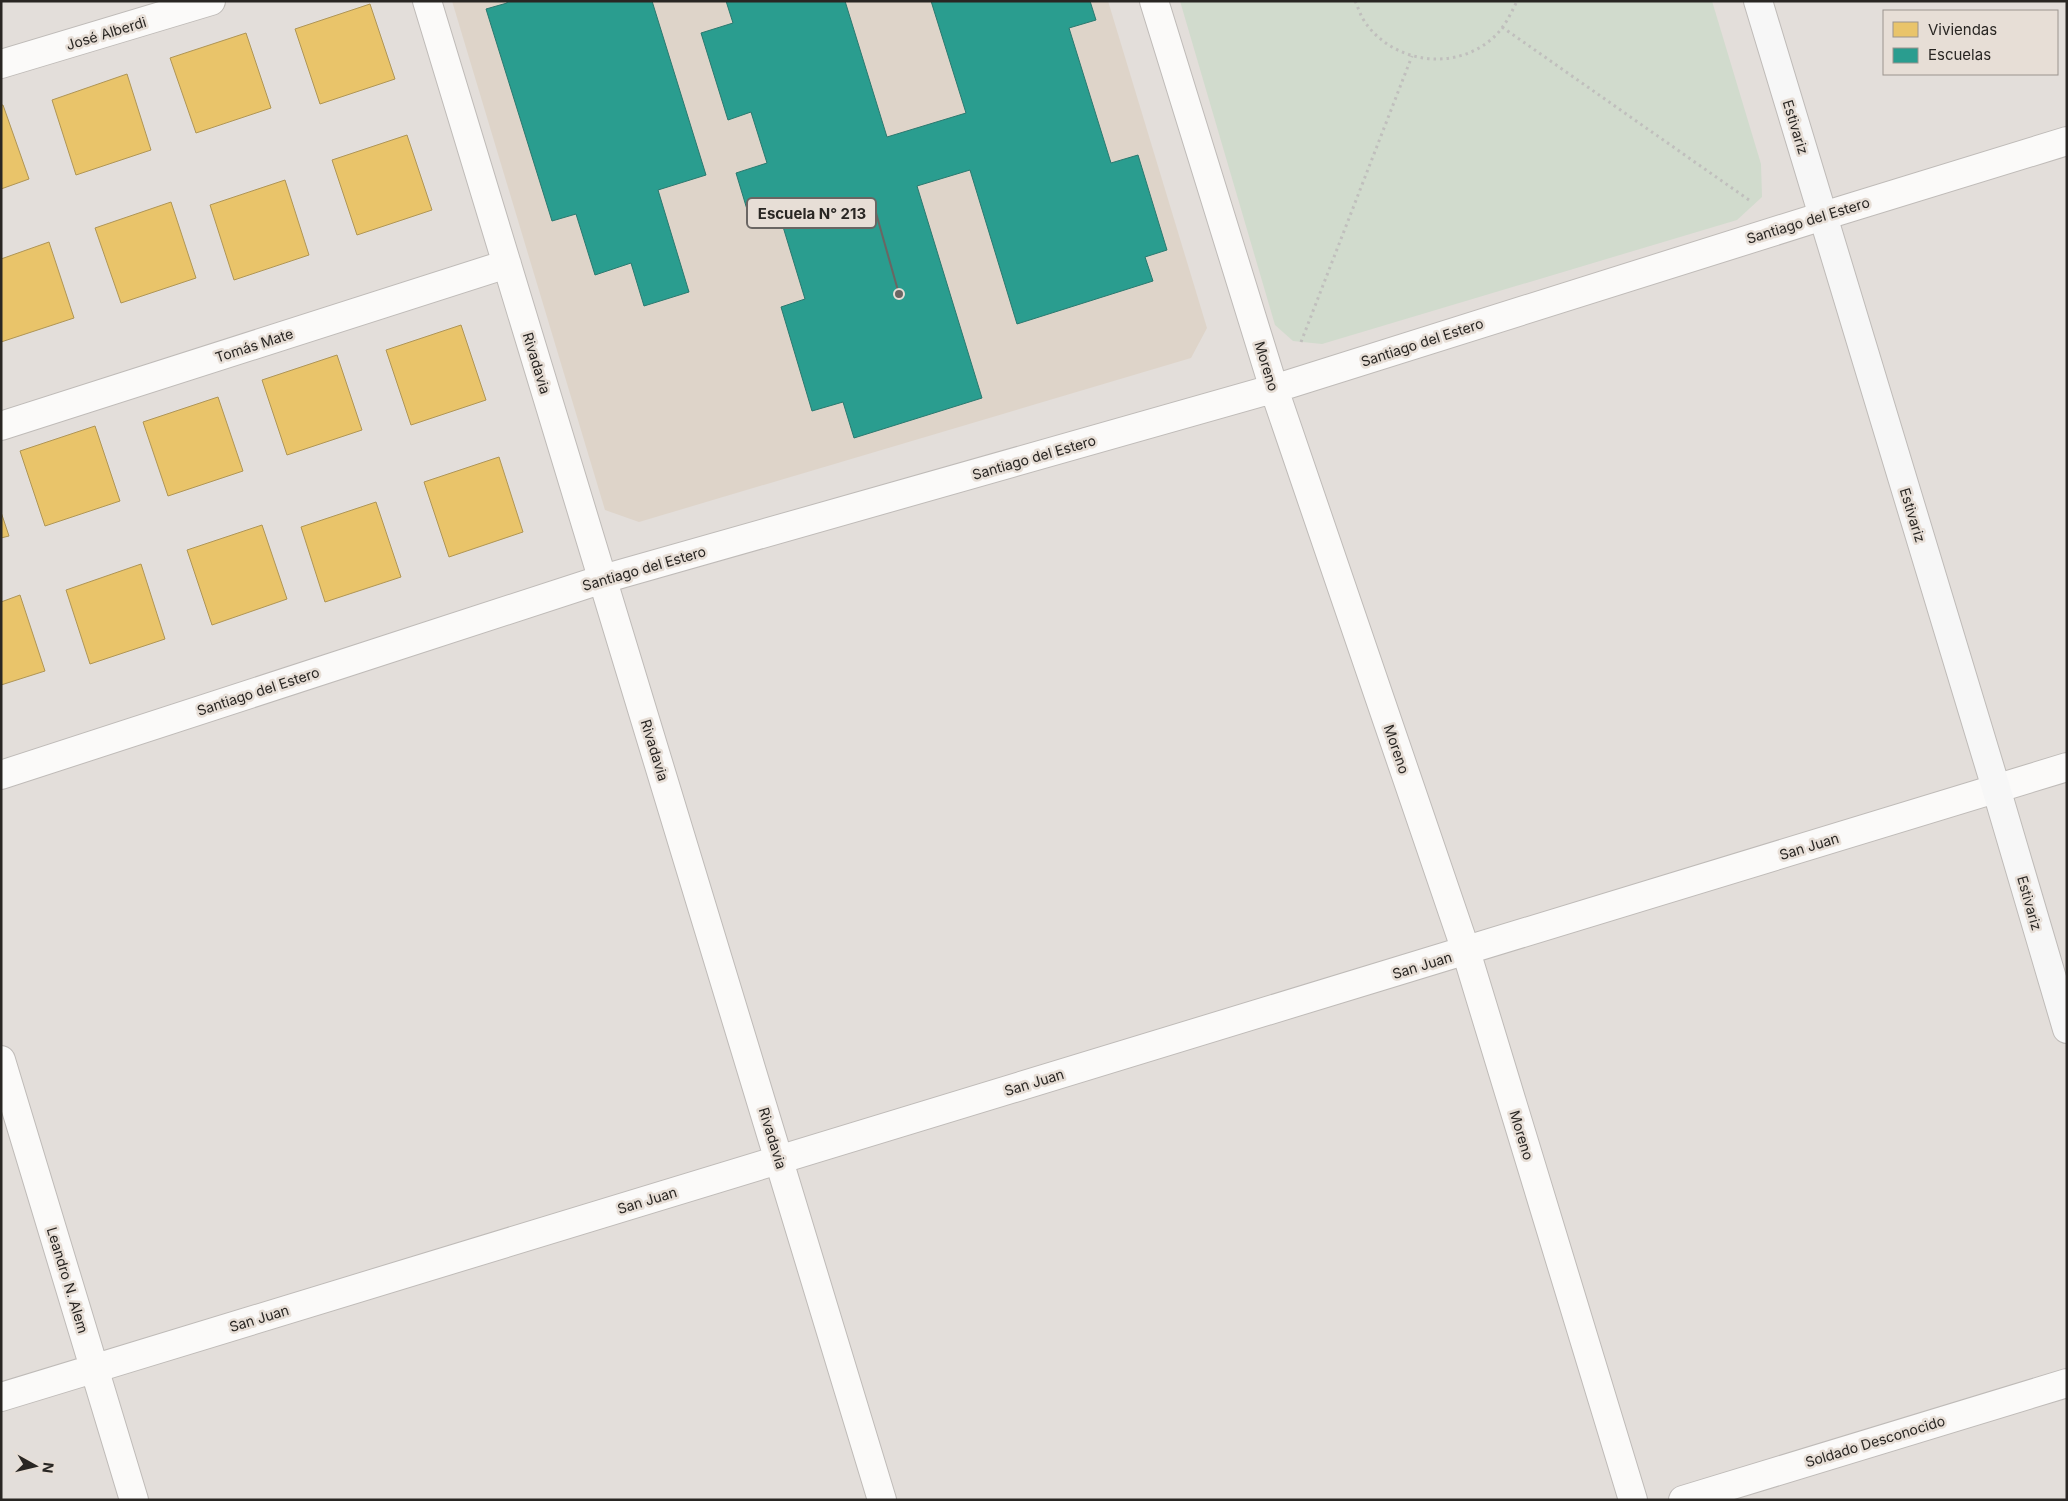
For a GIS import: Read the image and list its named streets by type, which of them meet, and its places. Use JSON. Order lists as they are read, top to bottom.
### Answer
{
  "streets": {
    "street": [
      "José Alberdi",
      "Estivariz",
      "Santiago del Estero",
      "Tomás Mate",
      "Rivadavia",
      "Moreno",
      "San Juan",
      "Leandro N. Alem",
      "Soldado Desconocido"
    ]
  },
  "crossings": [
    ["Estivariz", "Santiago del Estero"],
    ["Estivariz", "San Juan"],
    ["Santiago del Estero", "Rivadavia"],
    ["Santiago del Estero", "Moreno"],
    ["Tomás Mate", "Rivadavia"],
    ["Rivadavia", "San Juan"],
    ["Moreno", "San Juan"],
    ["San Juan", "Leandro N. Alem"]
  ],
  "places": ["Escuela N° 213"],
  "legend": ["Viviendas", "Escuelas"],
  "north": "right"
}
